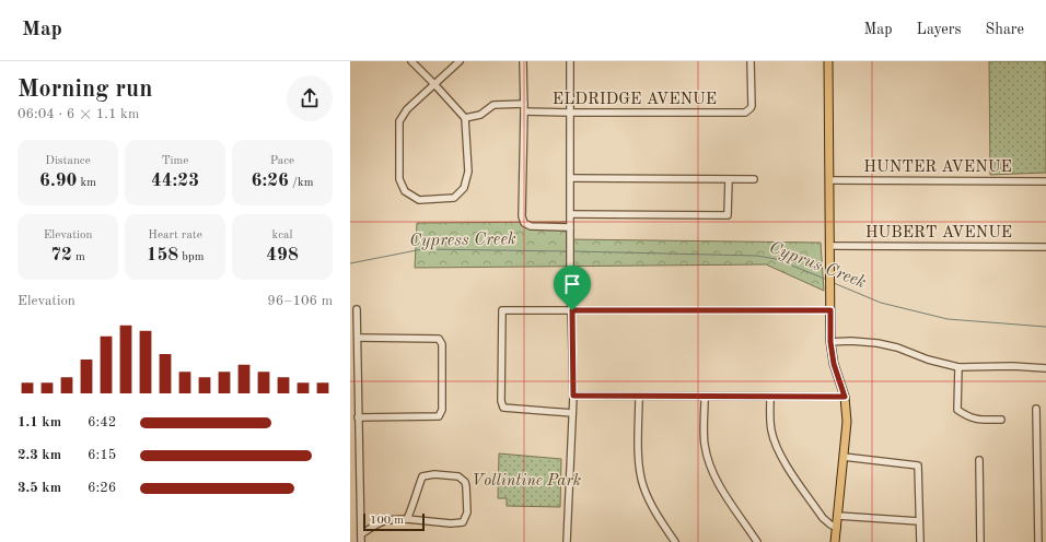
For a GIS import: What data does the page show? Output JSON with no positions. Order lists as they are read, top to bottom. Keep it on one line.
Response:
{"streets":{"street":["ELDRIDGE AVENUE","HUNTER AVENUE","HUBERT AVENUE"]},"water":["Cypress Creek","Cyprus Creek"],"parks":["Vollintine Park"],"scale_bar":"100 m","page":{"header":"Map","nav":["Map","Layers","Share"],"heading":["Morning run","06:04 · 6 × 1.1 km"],"stats":[["Distance","6.90 km"],["Time","44:23"],["Pace","6:26 /km"],["Elevation","72 m"],["Heart rate","158 bpm"],["kcal","498"]],"chart":["Elevation","96–106 m"],"list":[{"name":"1.1 km","note":"6:42"},{"name":"2.3 km","note":"6:15"},{"name":"3.5 km","note":"6:26"}],"scale":"100 m"}}
